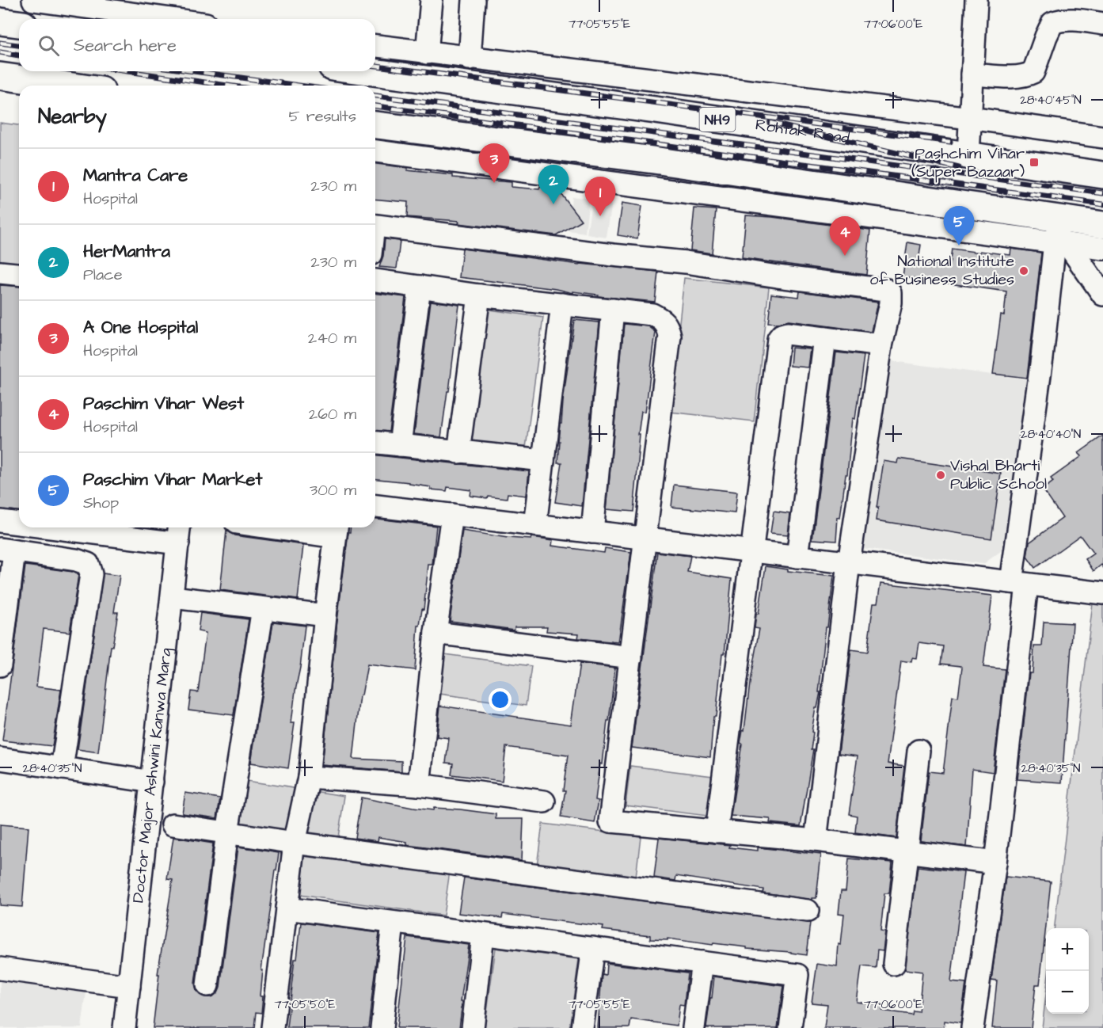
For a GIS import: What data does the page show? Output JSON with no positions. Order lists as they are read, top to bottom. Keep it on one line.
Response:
{"streets":{"main road":["NH9","Rohtak Road"],"street":["Doctor Major Ashwini Kanwa Marg"]},"places":{"transit":["Pashchim Vihar (Super Bazaar)"],"other":["National Institute of Business Studies","Vishal Bharti Public School"]},"page":{"search":"Search here","heading":["Nearby","5 results"],"pins":["3","2","1","5","4"],"list":[{"mark":"1","name":"Mantra Care","note":"Hospital","value":"230 m"},{"mark":"2","name":"HerMantra","note":"Place","value":"230 m"},{"mark":"3","name":"A One Hospital","note":"Hospital","value":"240 m"},{"mark":"4","name":"Paschim Vihar West","note":"Hospital","value":"260 m"},{"mark":"5","name":"Paschim Vihar Market","note":"Shop","value":"300 m"}],"map_buttons":["+","−"]},"coordinates":["77°05'55\"E","77°06'00\"E","28°40'45\"N","28°40'40\"N","28°40'35\"N","77°05'50\"E"]}
